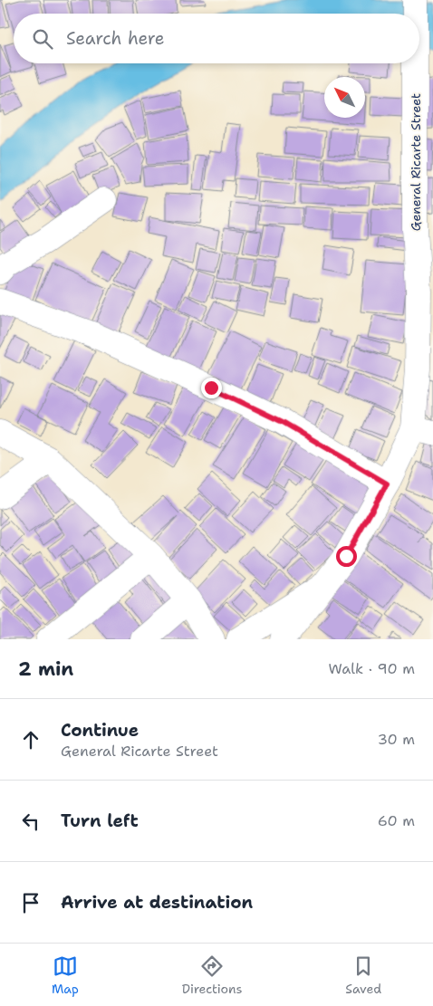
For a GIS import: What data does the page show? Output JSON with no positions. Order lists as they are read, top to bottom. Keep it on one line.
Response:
{"streets":{"street":["General Ricarte Street"]},"north":"top left","page":{"search":"Search here","heading":["2 min","Walk · 90 m"],"list":[["Continue","General Ricarte Street","30 m"],["Turn left","60 m"],"Arrive at destination"],"nav":["Map","Directions","Saved"]}}
